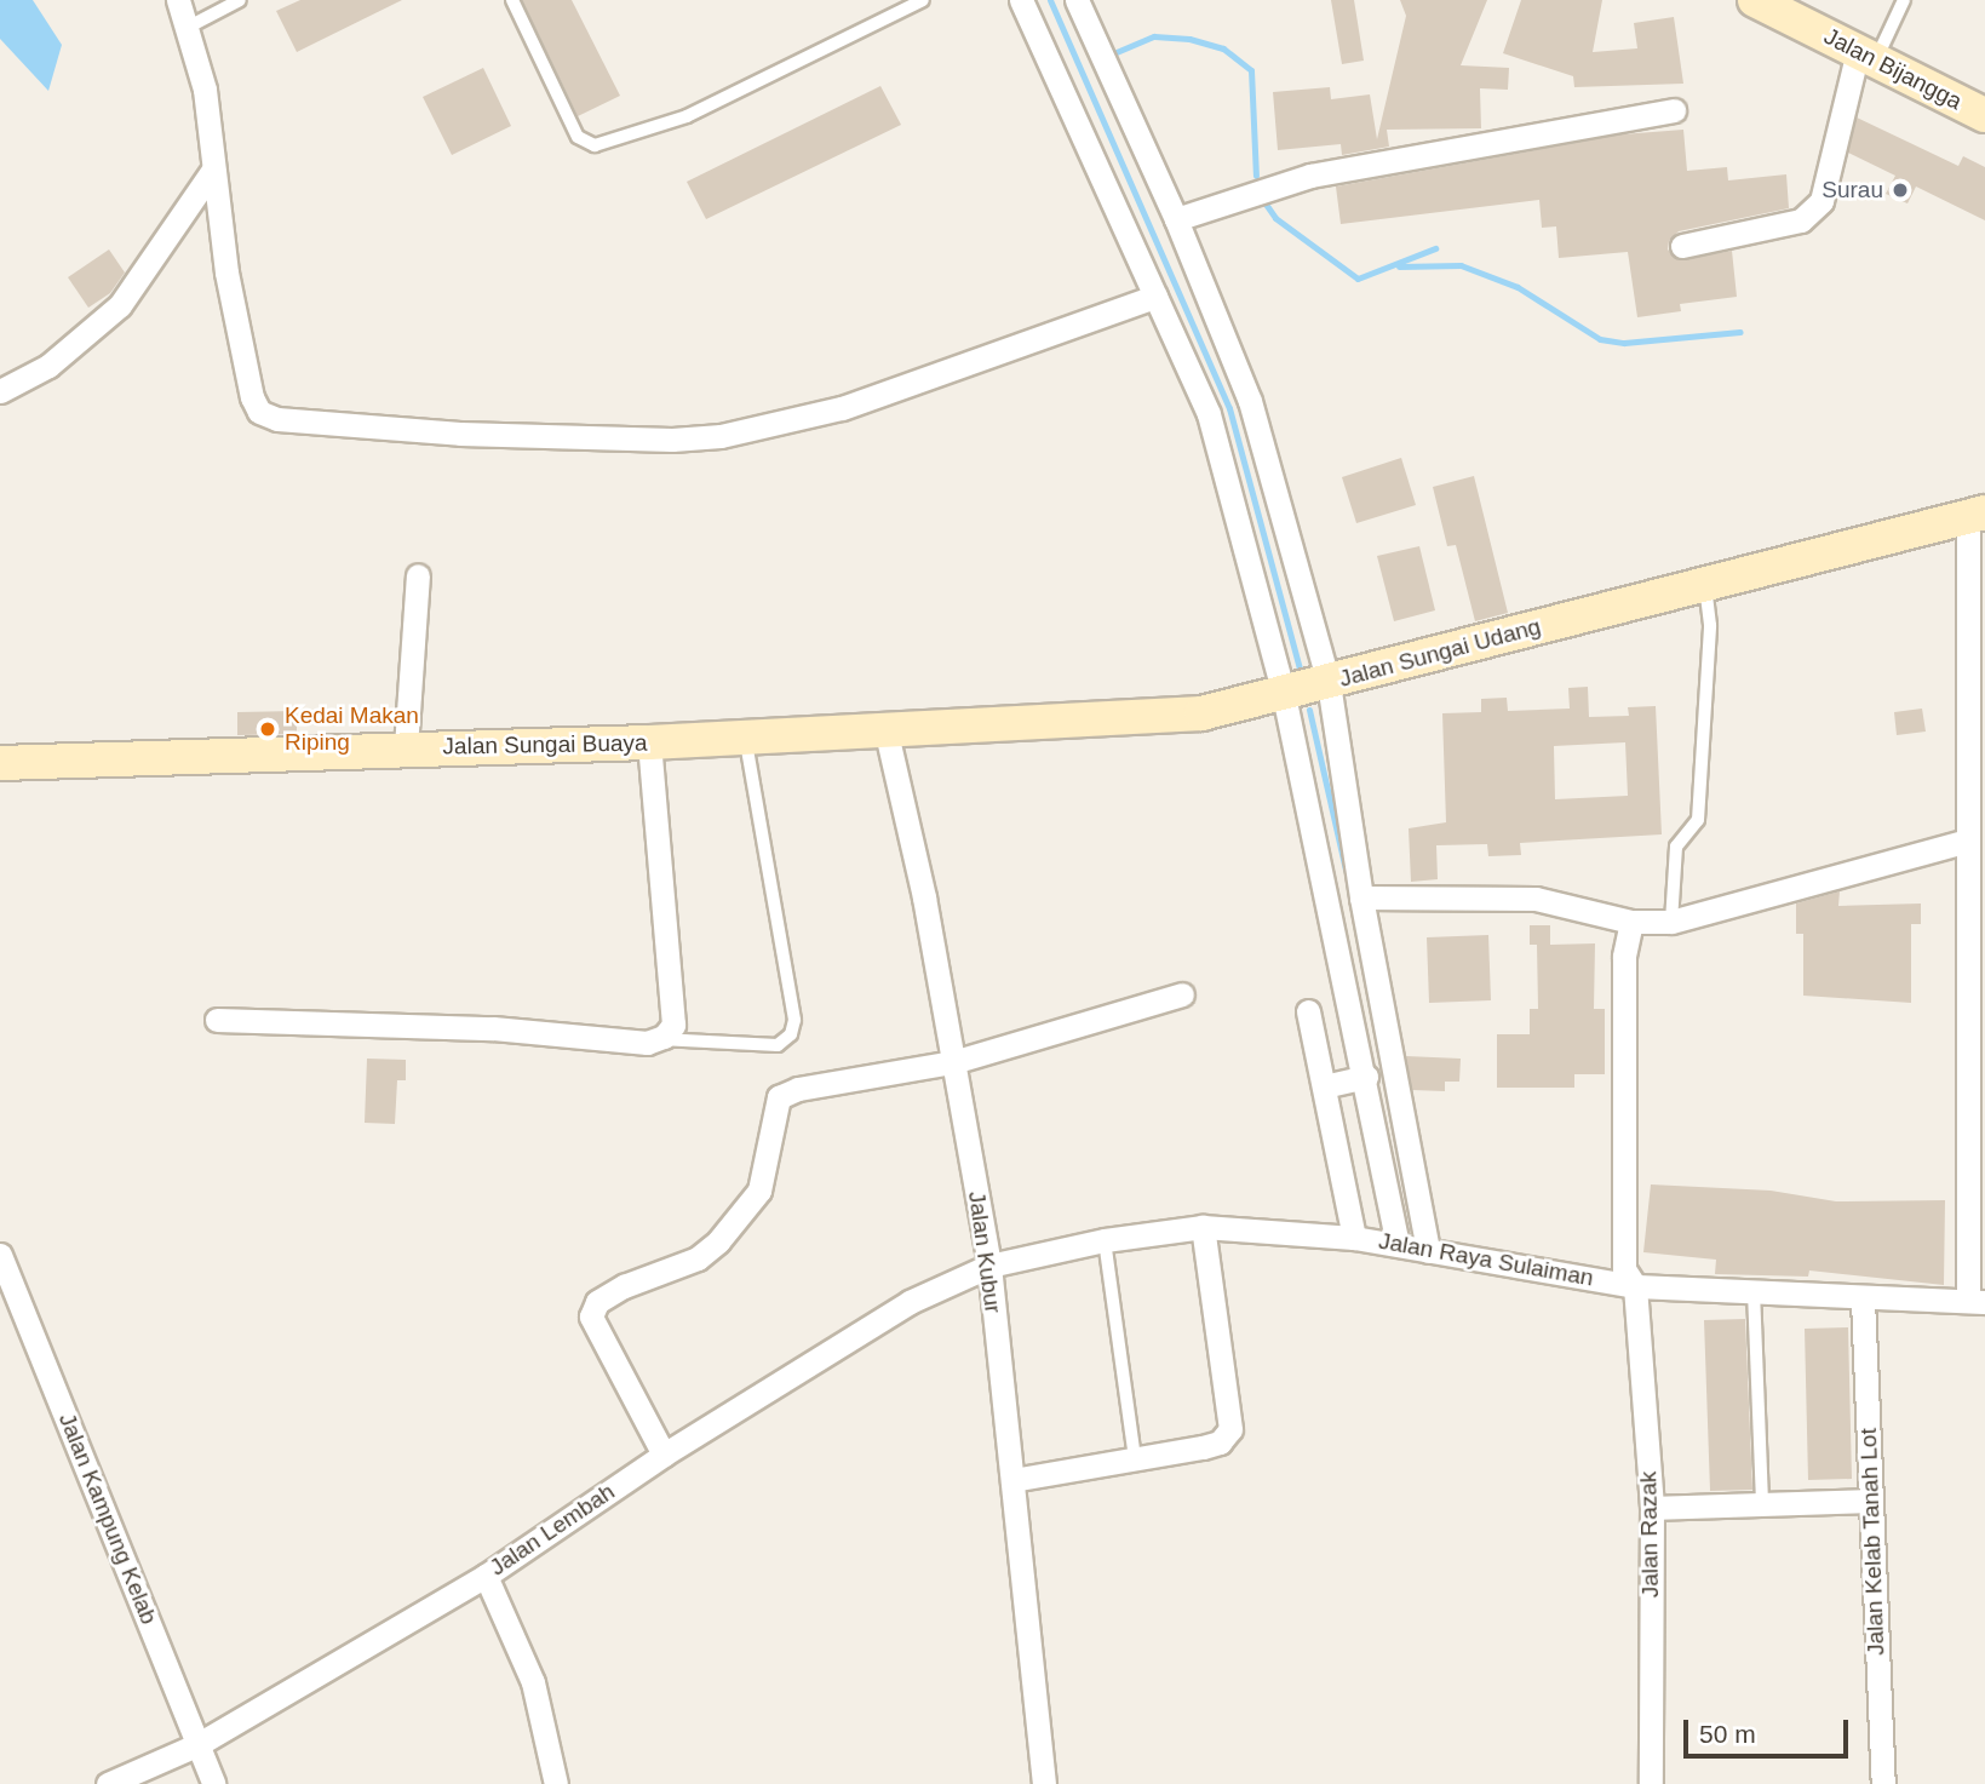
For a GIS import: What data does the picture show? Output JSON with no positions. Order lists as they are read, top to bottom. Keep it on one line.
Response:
{"streets":{"street":["Jalan Bijangga","Jalan Sungai Udang","Jalan Sungai Buaya","Jalan Kubur","Jalan Raya Sulaiman","Jalan Kampung Kelab","Jalan Lembah","Jalan Razak","Jalan Kelab Tanah Lot"]},"crossings":[["Jalan Sungai Udang","Jalan Sungai Buaya"],["Jalan Sungai Udang","Jalan Kubur"],["Jalan Sungai Buaya","Jalan Kubur"],["Jalan Kubur","Jalan Raya Sulaiman"],["Jalan Kubur","Jalan Lembah"],["Jalan Raya Sulaiman","Jalan Lembah"],["Jalan Raya Sulaiman","Jalan Razak"],["Jalan Raya Sulaiman","Jalan Kelab Tanah Lot"],["Jalan Kampung Kelab","Jalan Lembah"]],"places":["Surau","Kedai Makan Riping"],"scale_bar":"50 m"}
